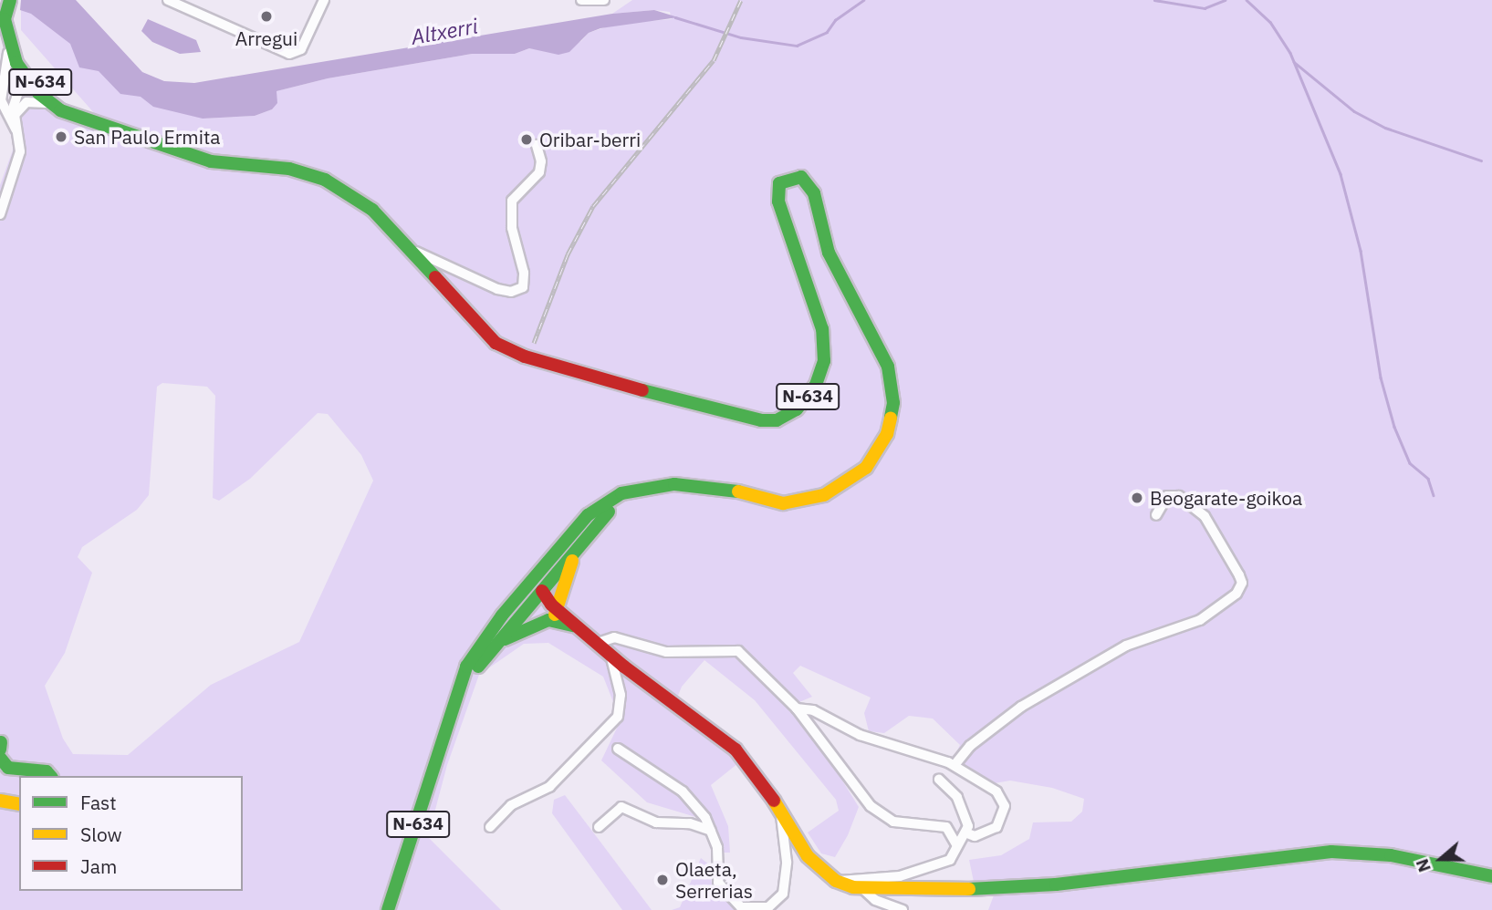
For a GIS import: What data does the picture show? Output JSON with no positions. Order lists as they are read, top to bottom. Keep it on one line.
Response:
{"streets":{"main road":["N-634"]},"water":["Altxerri"],"places":["Arregui","San Paulo Ermita","Oribar-berri","Beogarate-goikoa","Olaeta, Serrerias"],"legend":["Fast","Slow","Jam"],"north":"left"}
